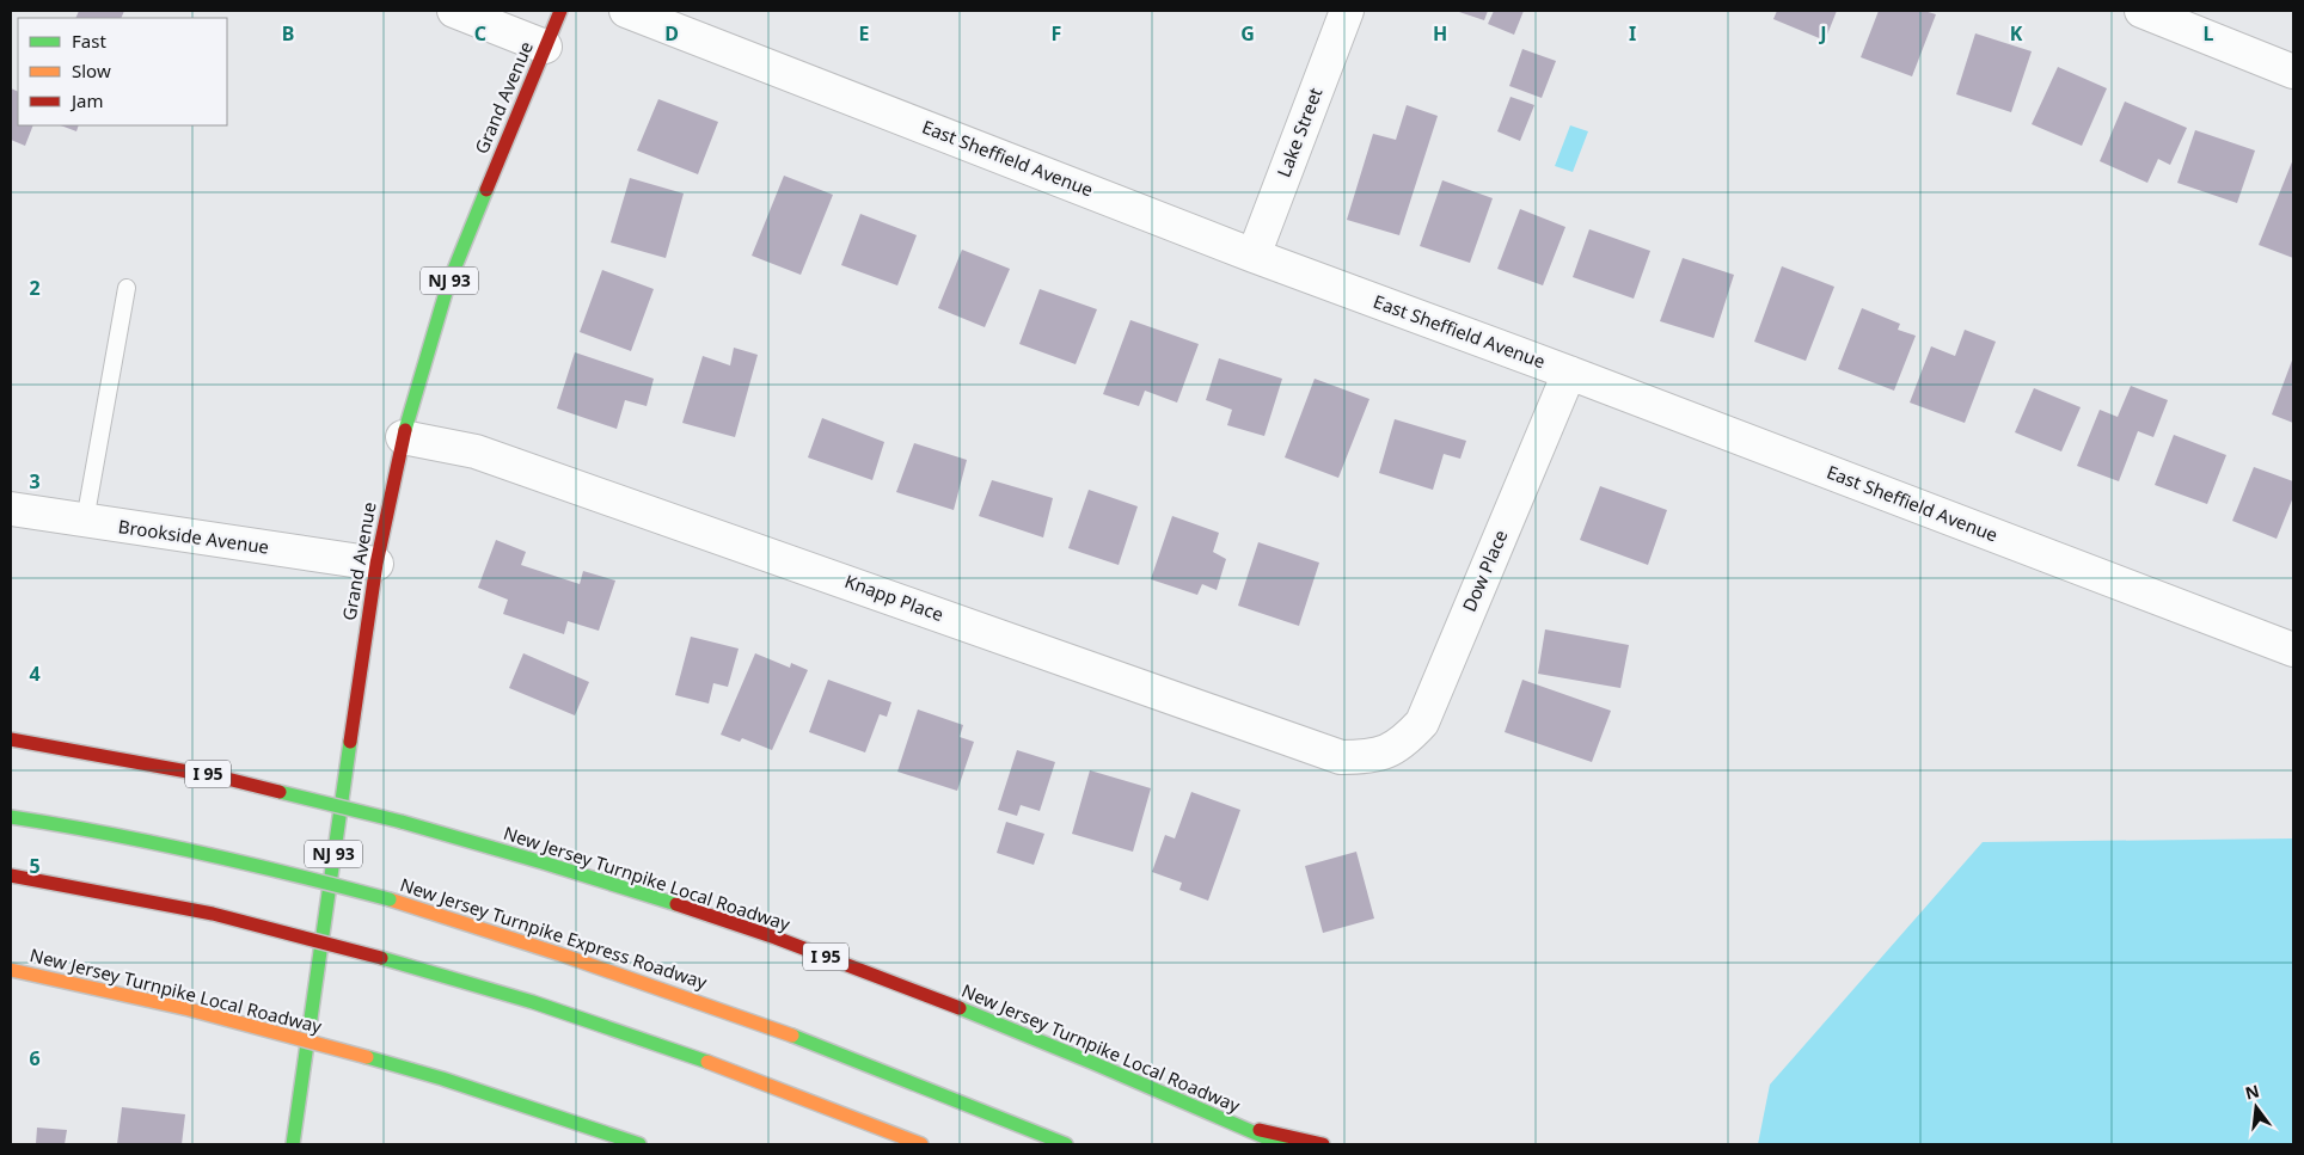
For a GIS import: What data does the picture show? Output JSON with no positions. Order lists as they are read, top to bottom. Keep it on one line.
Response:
{"streets":{"main road":["Grand Avenue","NJ 93","I 95","New Jersey Turnpike Local Roadway","New Jersey Turnpike Express Roadway"],"street":["Lake Street","East Sheffield Avenue","Brookside Avenue","Dow Place","Knapp Place"]},"crossings":[["Grand Avenue","Brookside Avenue"],["Grand Avenue","Knapp Place"],["Lake Street","East Sheffield Avenue"],["East Sheffield Avenue","Dow Place"],["Dow Place","Knapp Place"]],"legend":["Fast","Slow","Jam"],"north":"top","grid":{"columns":["B","C","D","E","F","G","H","I","J","K","L"],"rows":["2","3","4","5","6"]}}
